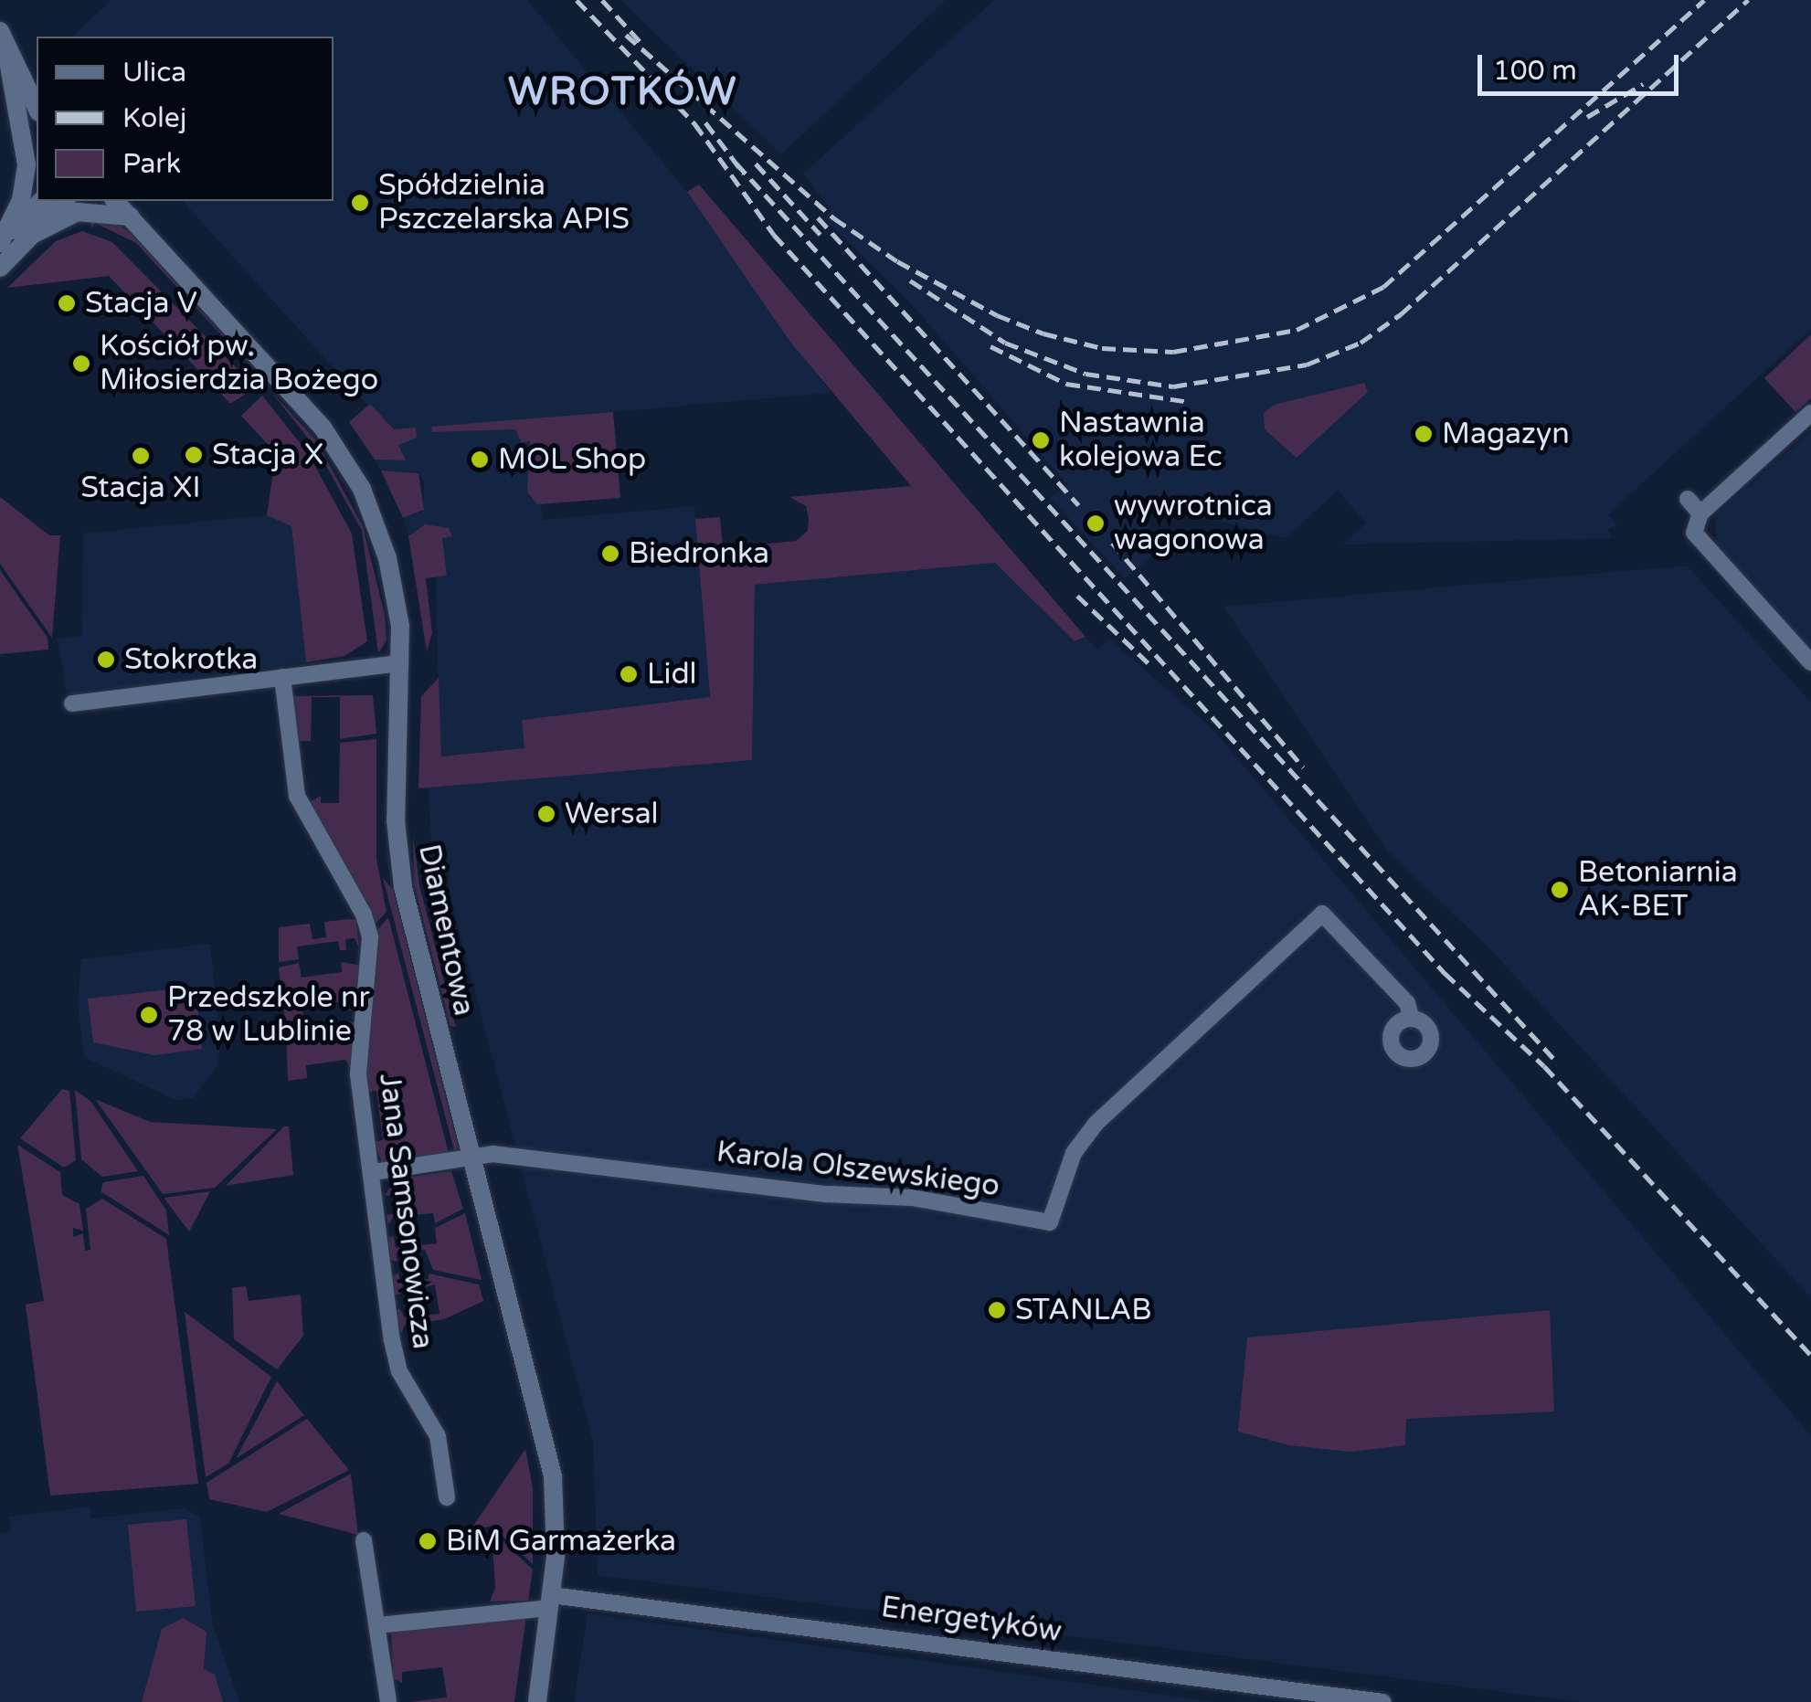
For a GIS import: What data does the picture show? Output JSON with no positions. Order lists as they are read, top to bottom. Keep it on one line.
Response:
{"streets":{"street":["Diamentowa","Karola Olszewskiego","Jana Samsonowicza","Energetyków"]},"crossings":[["Diamentowa","Karola Olszewskiego"],["Diamentowa","Energetyków"]],"districts":["WROTKÓW"],"places":["Spółdzielnia Pszczelarska APIS","Stacja V","Kościół pw. Miłosierdzia Bożego","Magazyn","Nastawnia kolejowa Ec","Stacja X","Stacja XI","MOL Shop","wywrotnica wagonowa","Biedronka","Stokrotka","Lidl","Wersal","Betoniarnia AK-BET","Przedszkole nr 78 w Lublinie","STANLAB","BiM Garmażerka"],"legend":["Ulica","Kolej","Park"],"scale_bar":"100 m"}
